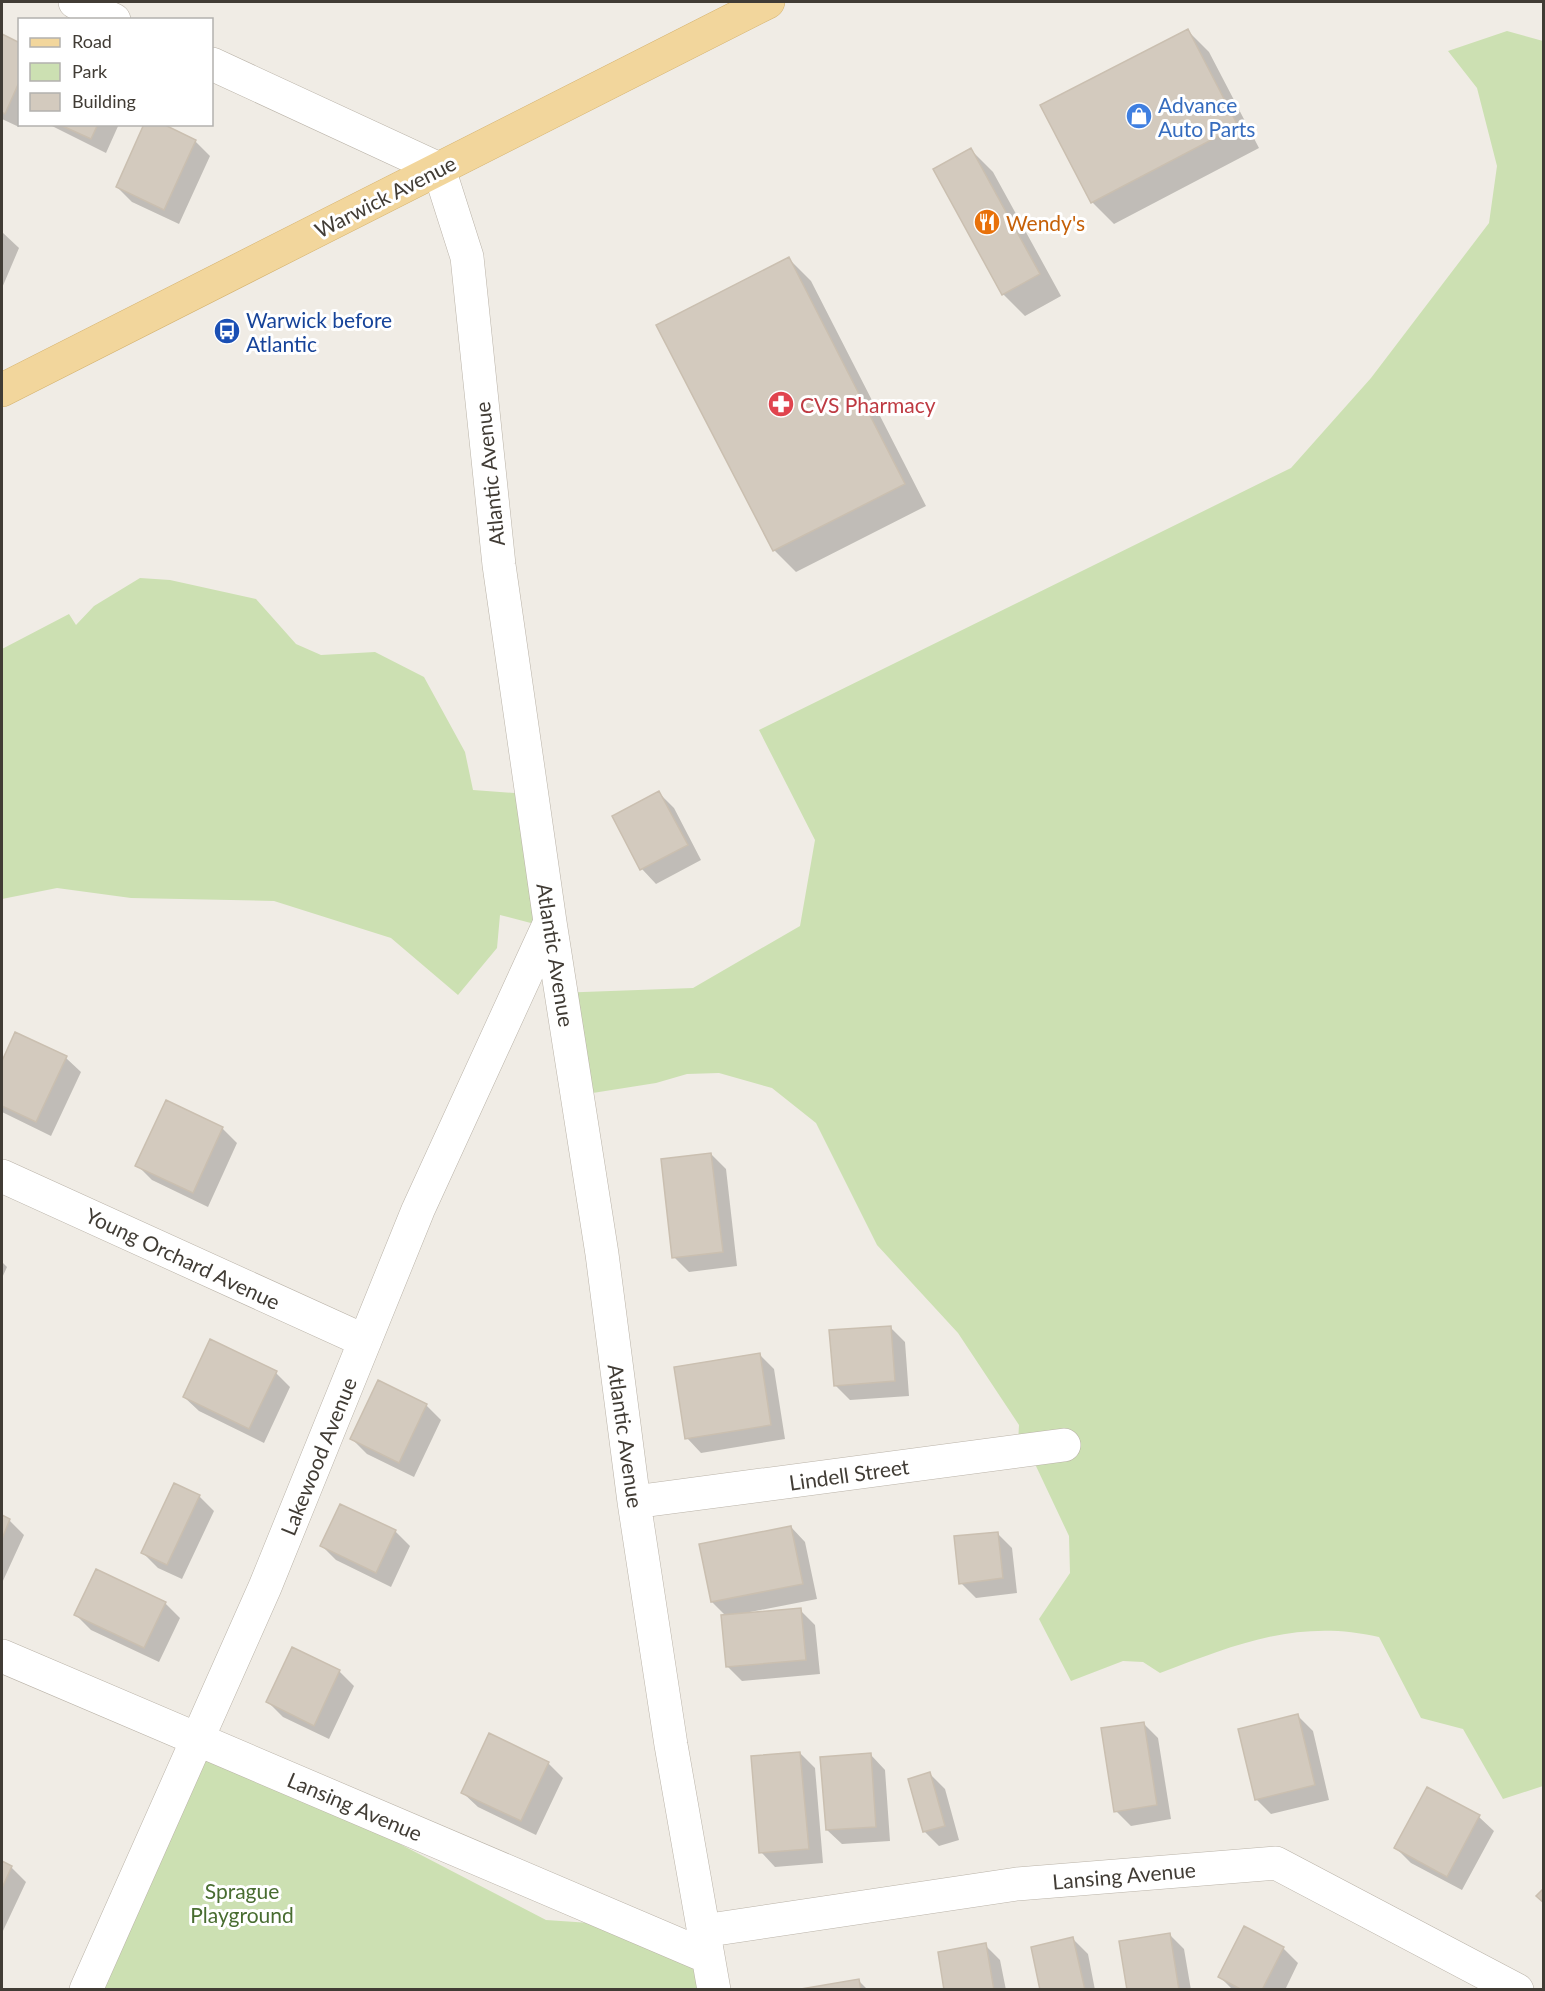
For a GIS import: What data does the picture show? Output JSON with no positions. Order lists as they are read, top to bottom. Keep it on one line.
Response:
{"streets":{"main road":["Warwick Avenue"],"street":["Atlantic Avenue","Young Orchard Avenue","Lakewood Avenue","Lindell Street","Lansing Avenue"]},"crossings":[["Warwick Avenue","Atlantic Avenue"],["Atlantic Avenue","Lakewood Avenue"],["Atlantic Avenue","Lindell Street"],["Atlantic Avenue","Lansing Avenue"],["Young Orchard Avenue","Lakewood Avenue"],["Lakewood Avenue","Lansing Avenue"]],"parks":["Sprague Playground"],"places":{"shop":["Advance Auto Parts"],"restaurant":["Wendy's"],"bus stop":["Warwick before Atlantic"],"pharmacy":["CVS Pharmacy"]},"legend":["Road","Park","Building"]}
